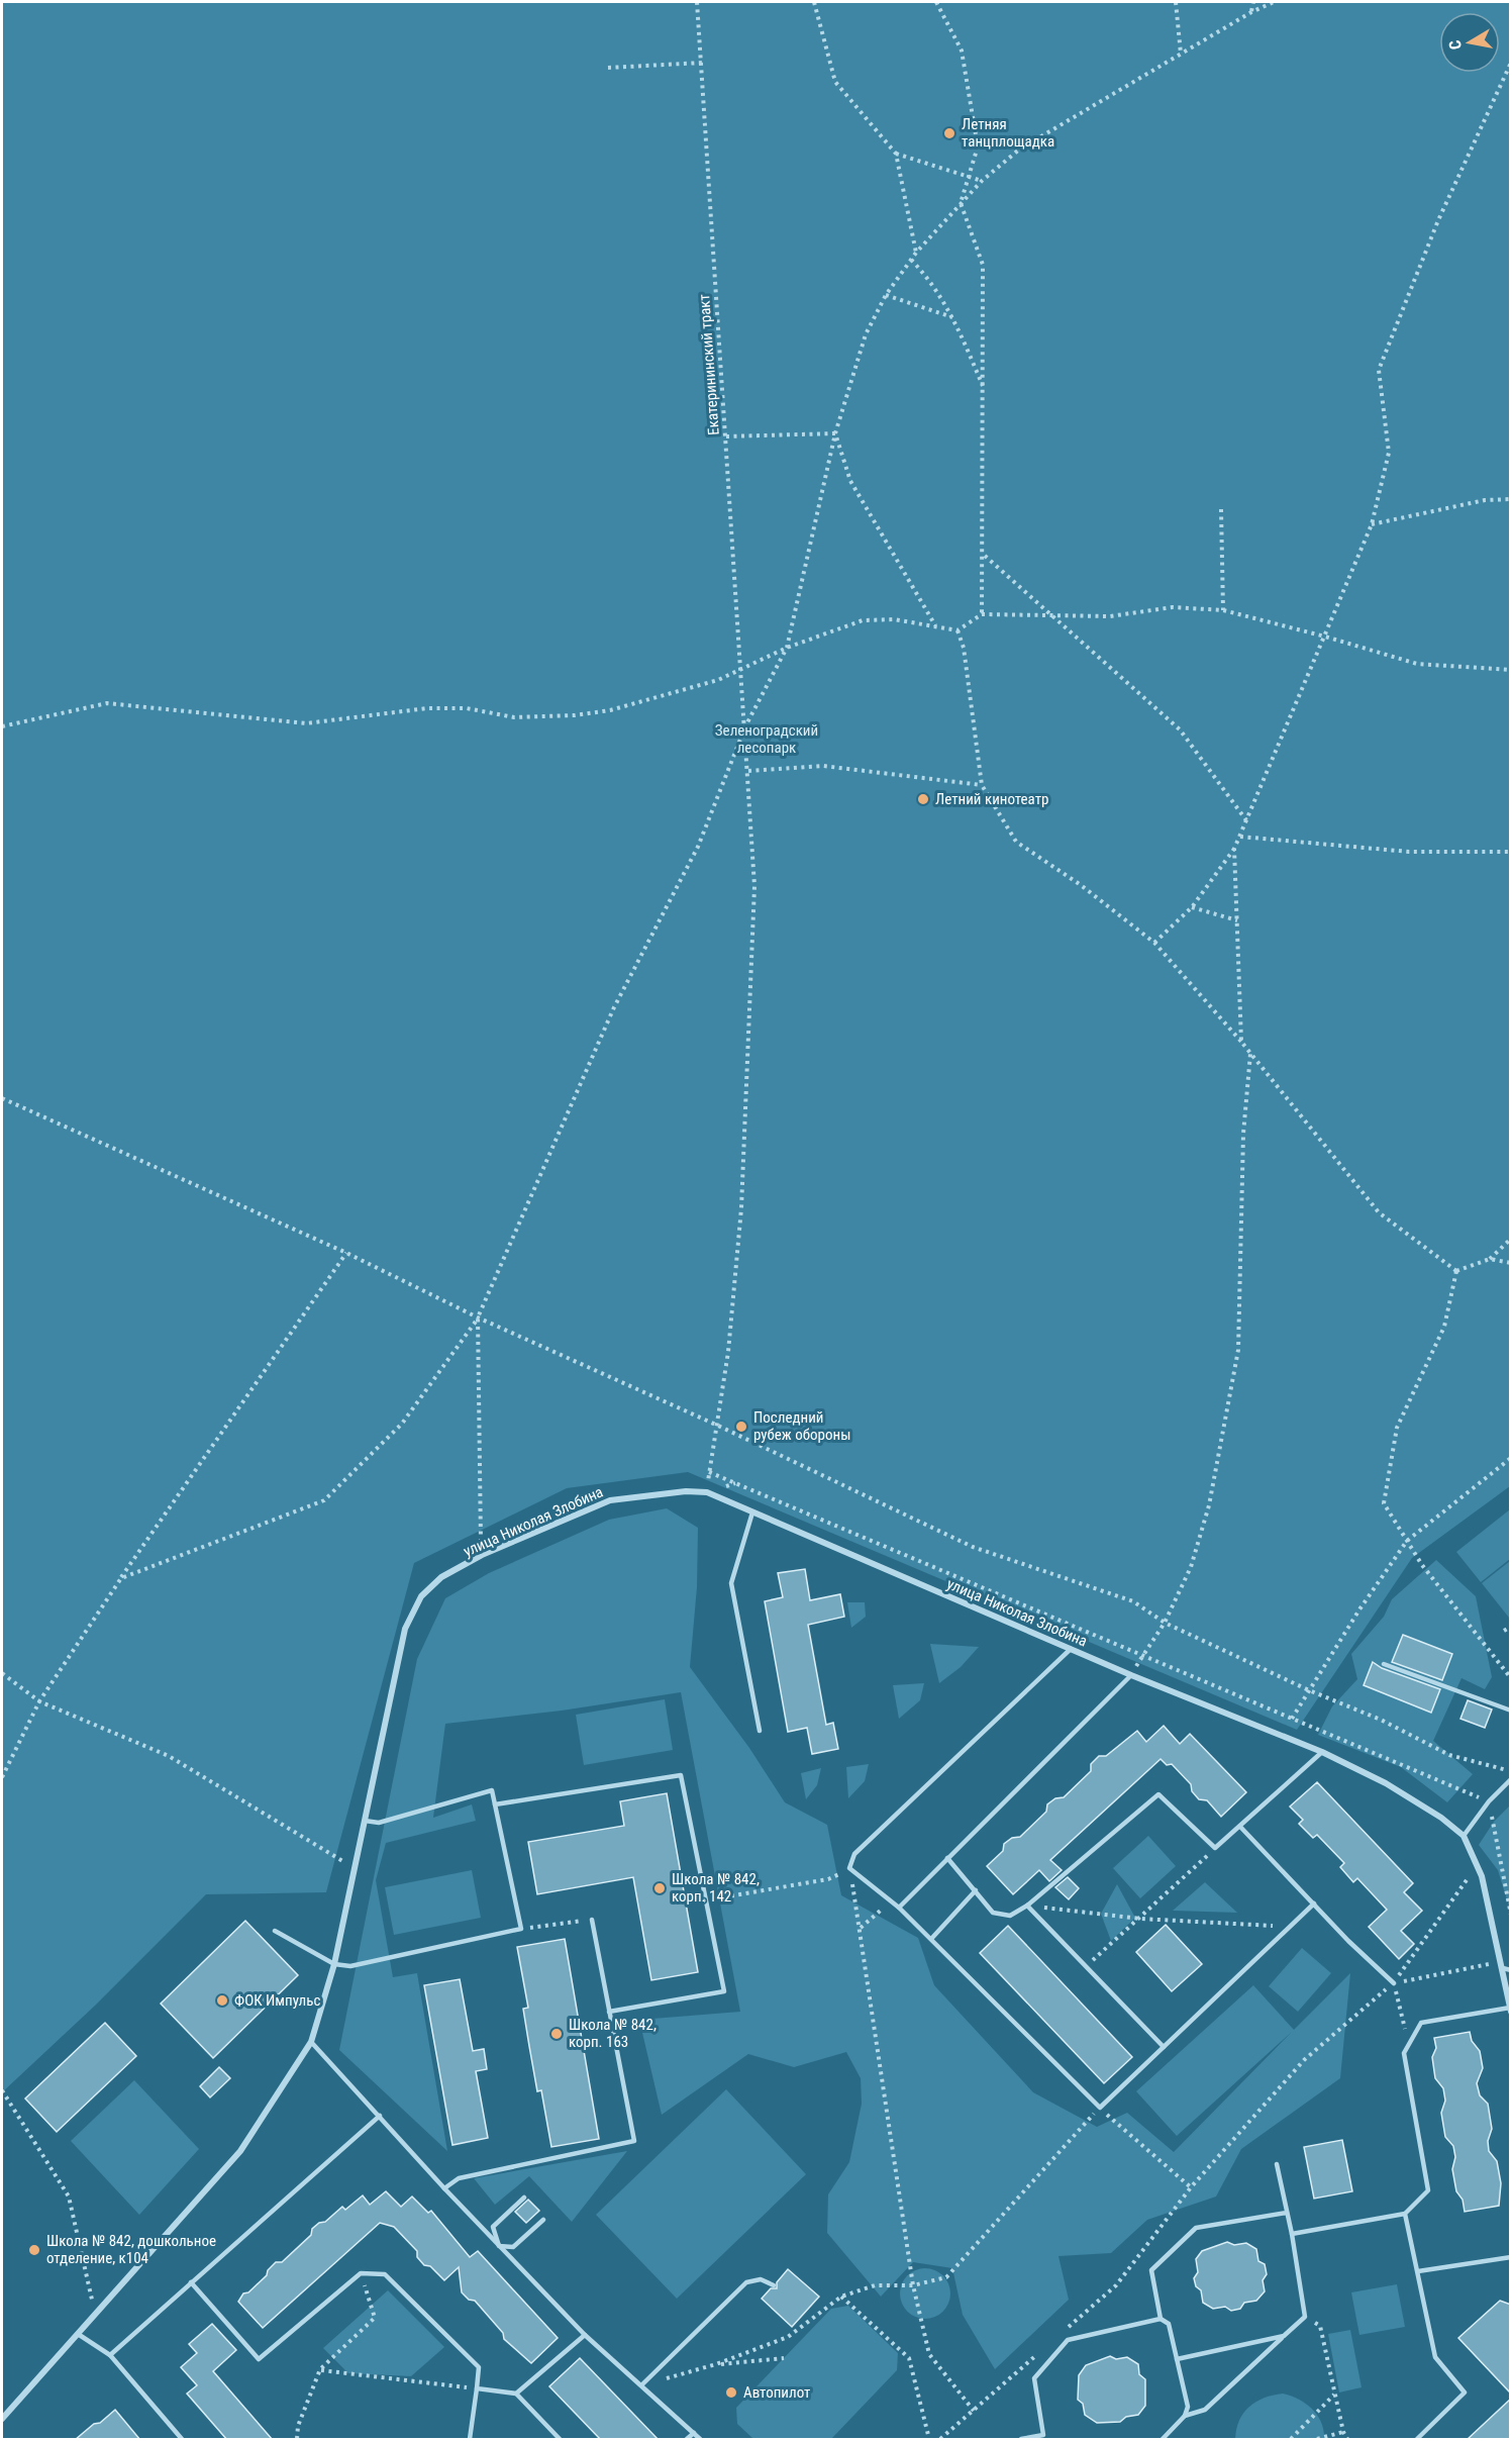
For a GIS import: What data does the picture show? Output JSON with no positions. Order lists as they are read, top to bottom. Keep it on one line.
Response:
{"streets":{"street":["улица Николая Злобина"],"path":["Екатерининский тракт"]},"parks":["Зеленоградский лесопарк"],"places":["Летняя танцплощадка","Летний кинотеатр","Последний рубеж обороны","Школа № 842, корп. 142","ФОК Импульс","Школа № 842, корп. 163","Школа № 842, дошкольное отделение, к104","Автопилот"],"north":"left"}
